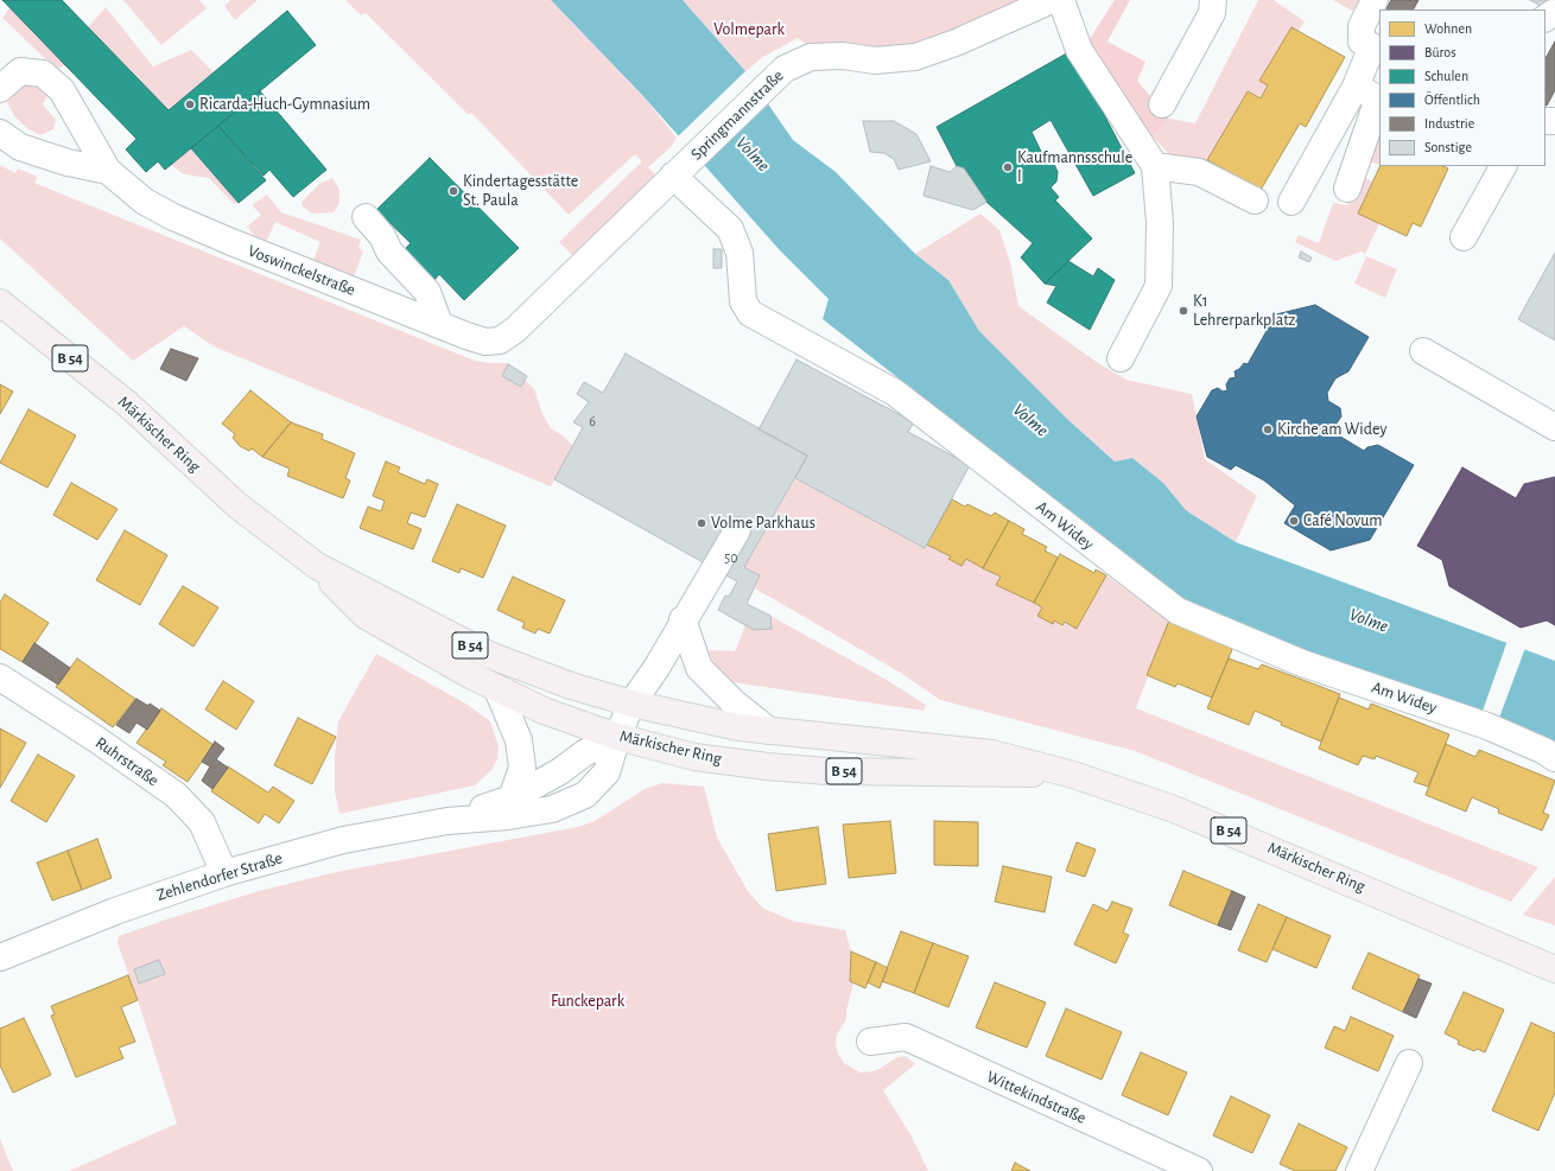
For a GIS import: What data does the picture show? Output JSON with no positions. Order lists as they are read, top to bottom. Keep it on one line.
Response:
{"streets":{"main road":["B 54","Märkischer Ring"],"street":["Springmannstraße","Voswinckelstraße","Am Widey","Ruhrstraße","Zehlendorfer Straße","Wittekindstraße"]},"crossings":[["Springmannstraße","Voswinckelstraße"],["Springmannstraße","Am Widey"],["Märkischer Ring","Zehlendorfer Straße"],["Ruhrstraße","Zehlendorfer Straße"]],"water":["Volme"],"parks":["Volmepark","Funckepark"],"places":["Ricarda-Huch-Gymnasium","Kaufmannsschule I","Kindertagesstätte St. Paula","K1 Lehrerparkplatz","Kirche am Widey","Café Novum","Volme Parkhaus"],"house_numbers":["6","50"],"legend":["Wohnen","Büros","Schulen","Öffentlich","Industrie","Sonstige"]}
